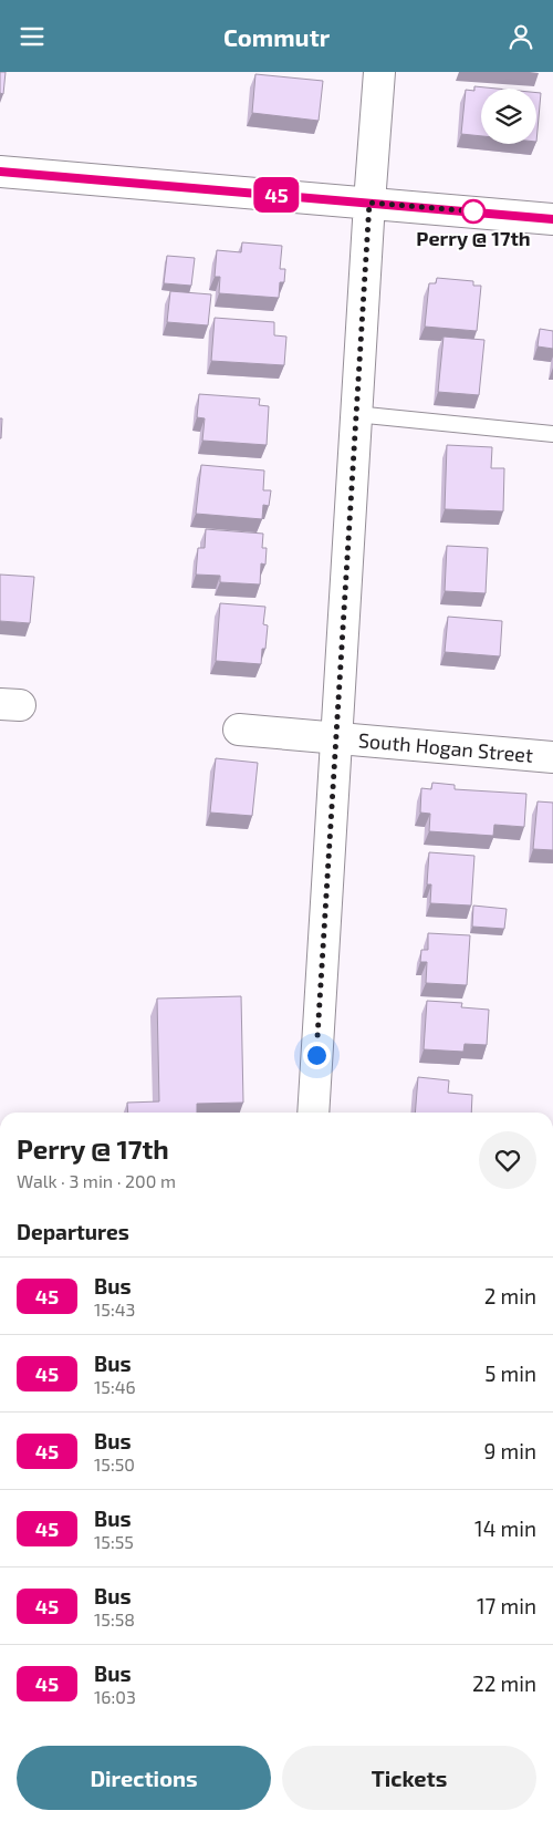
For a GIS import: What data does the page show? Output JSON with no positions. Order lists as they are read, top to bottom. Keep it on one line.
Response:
{"streets":{"street":["South Hogan Street"]},"places":["Perry @ 17th"],"lines":["bus line 45"],"page":{"header":"Commutr","on_map":"45","heading":[["Perry @ 17th","Walk · 3 min · 200 m"],"Departures"],"list":[{"mark":"45","name":"Bus","note":"15:43","value":"2 min"},{"mark":"45","name":"Bus","note":"15:46","value":"5 min"},{"mark":"45","name":"Bus","note":"15:50","value":"9 min"},{"mark":"45","name":"Bus","note":"15:55","value":"14 min"},{"mark":"45","name":"Bus","note":"15:58","value":"17 min"},{"mark":"45","name":"Bus","note":"16:03","value":"22 min"}],"buttons":["Directions","Tickets"]}}
